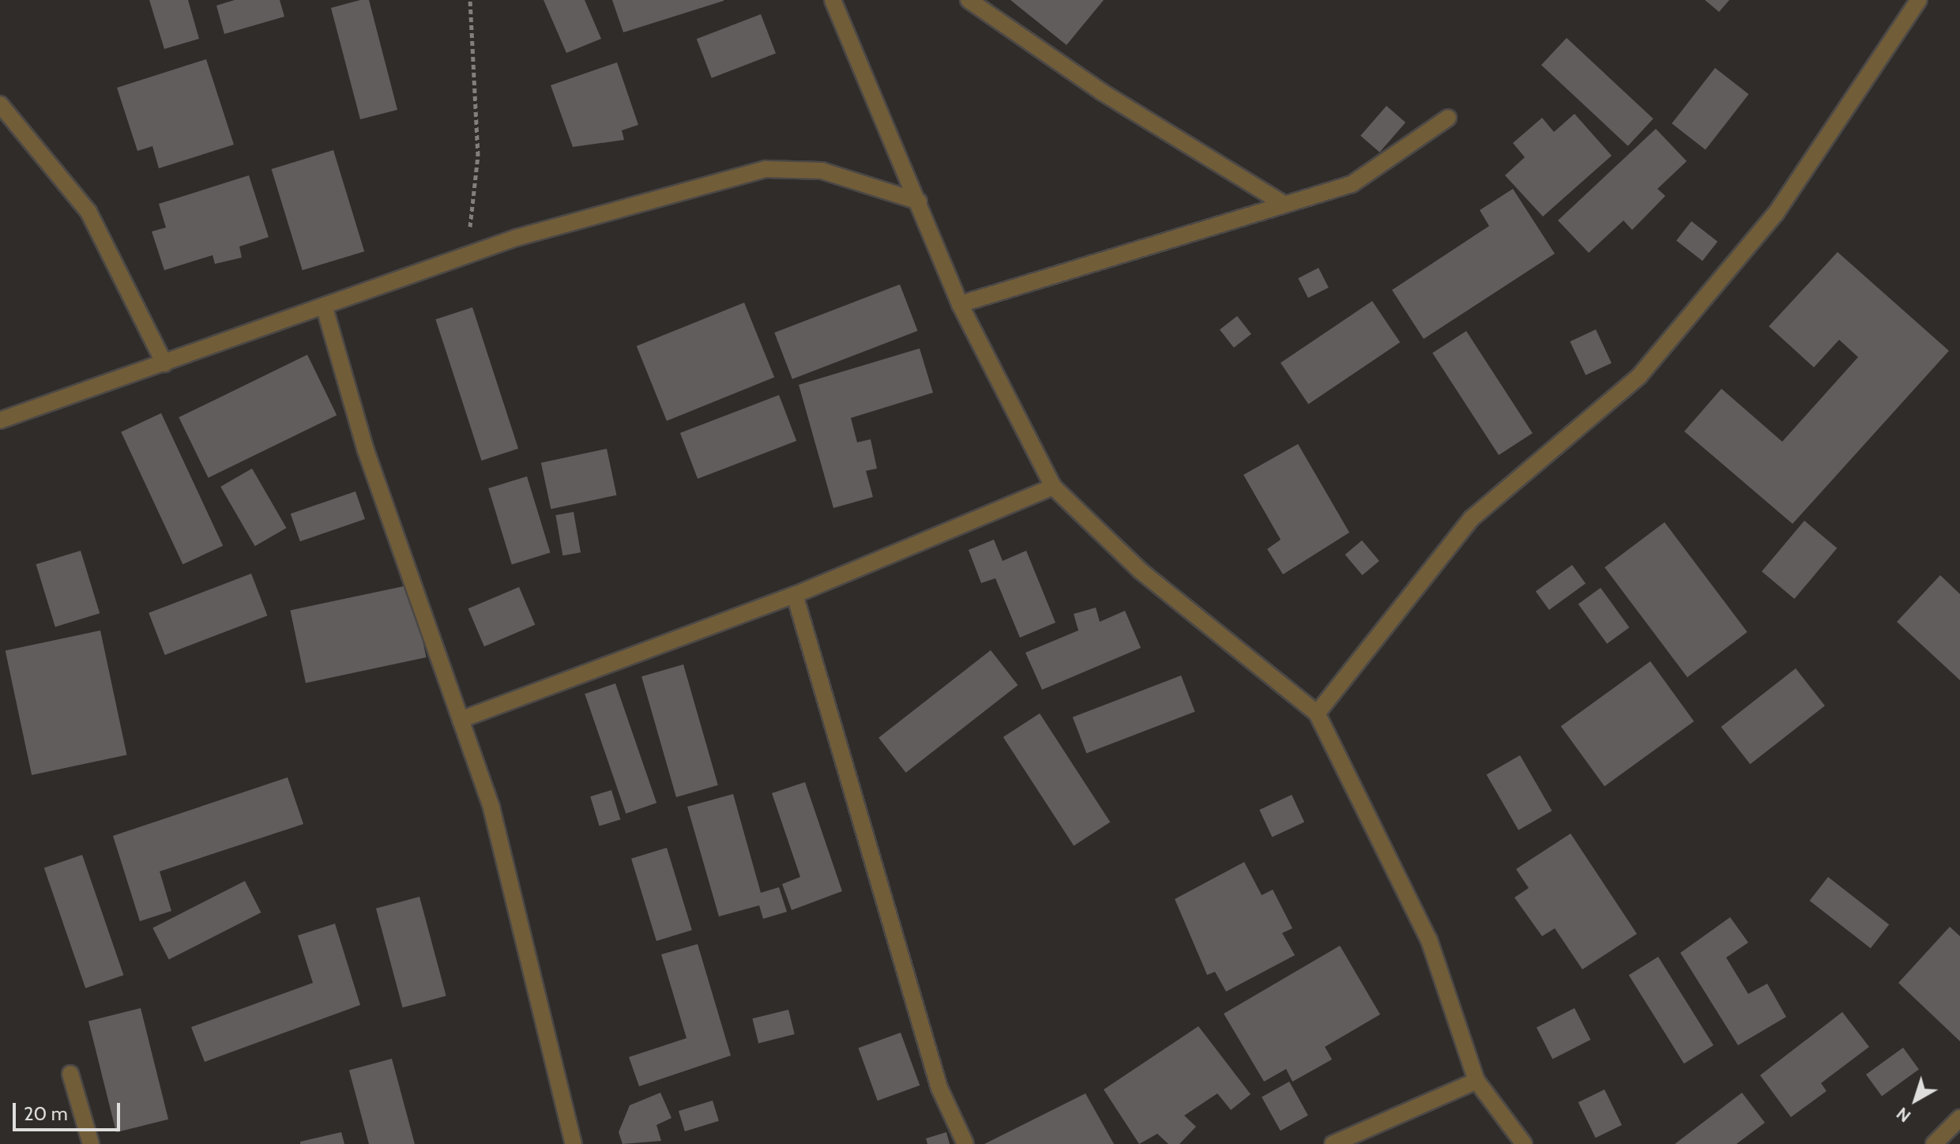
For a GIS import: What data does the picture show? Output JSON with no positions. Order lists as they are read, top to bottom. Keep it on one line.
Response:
{"scale_bar":"20 m","north":"bottom left"}
